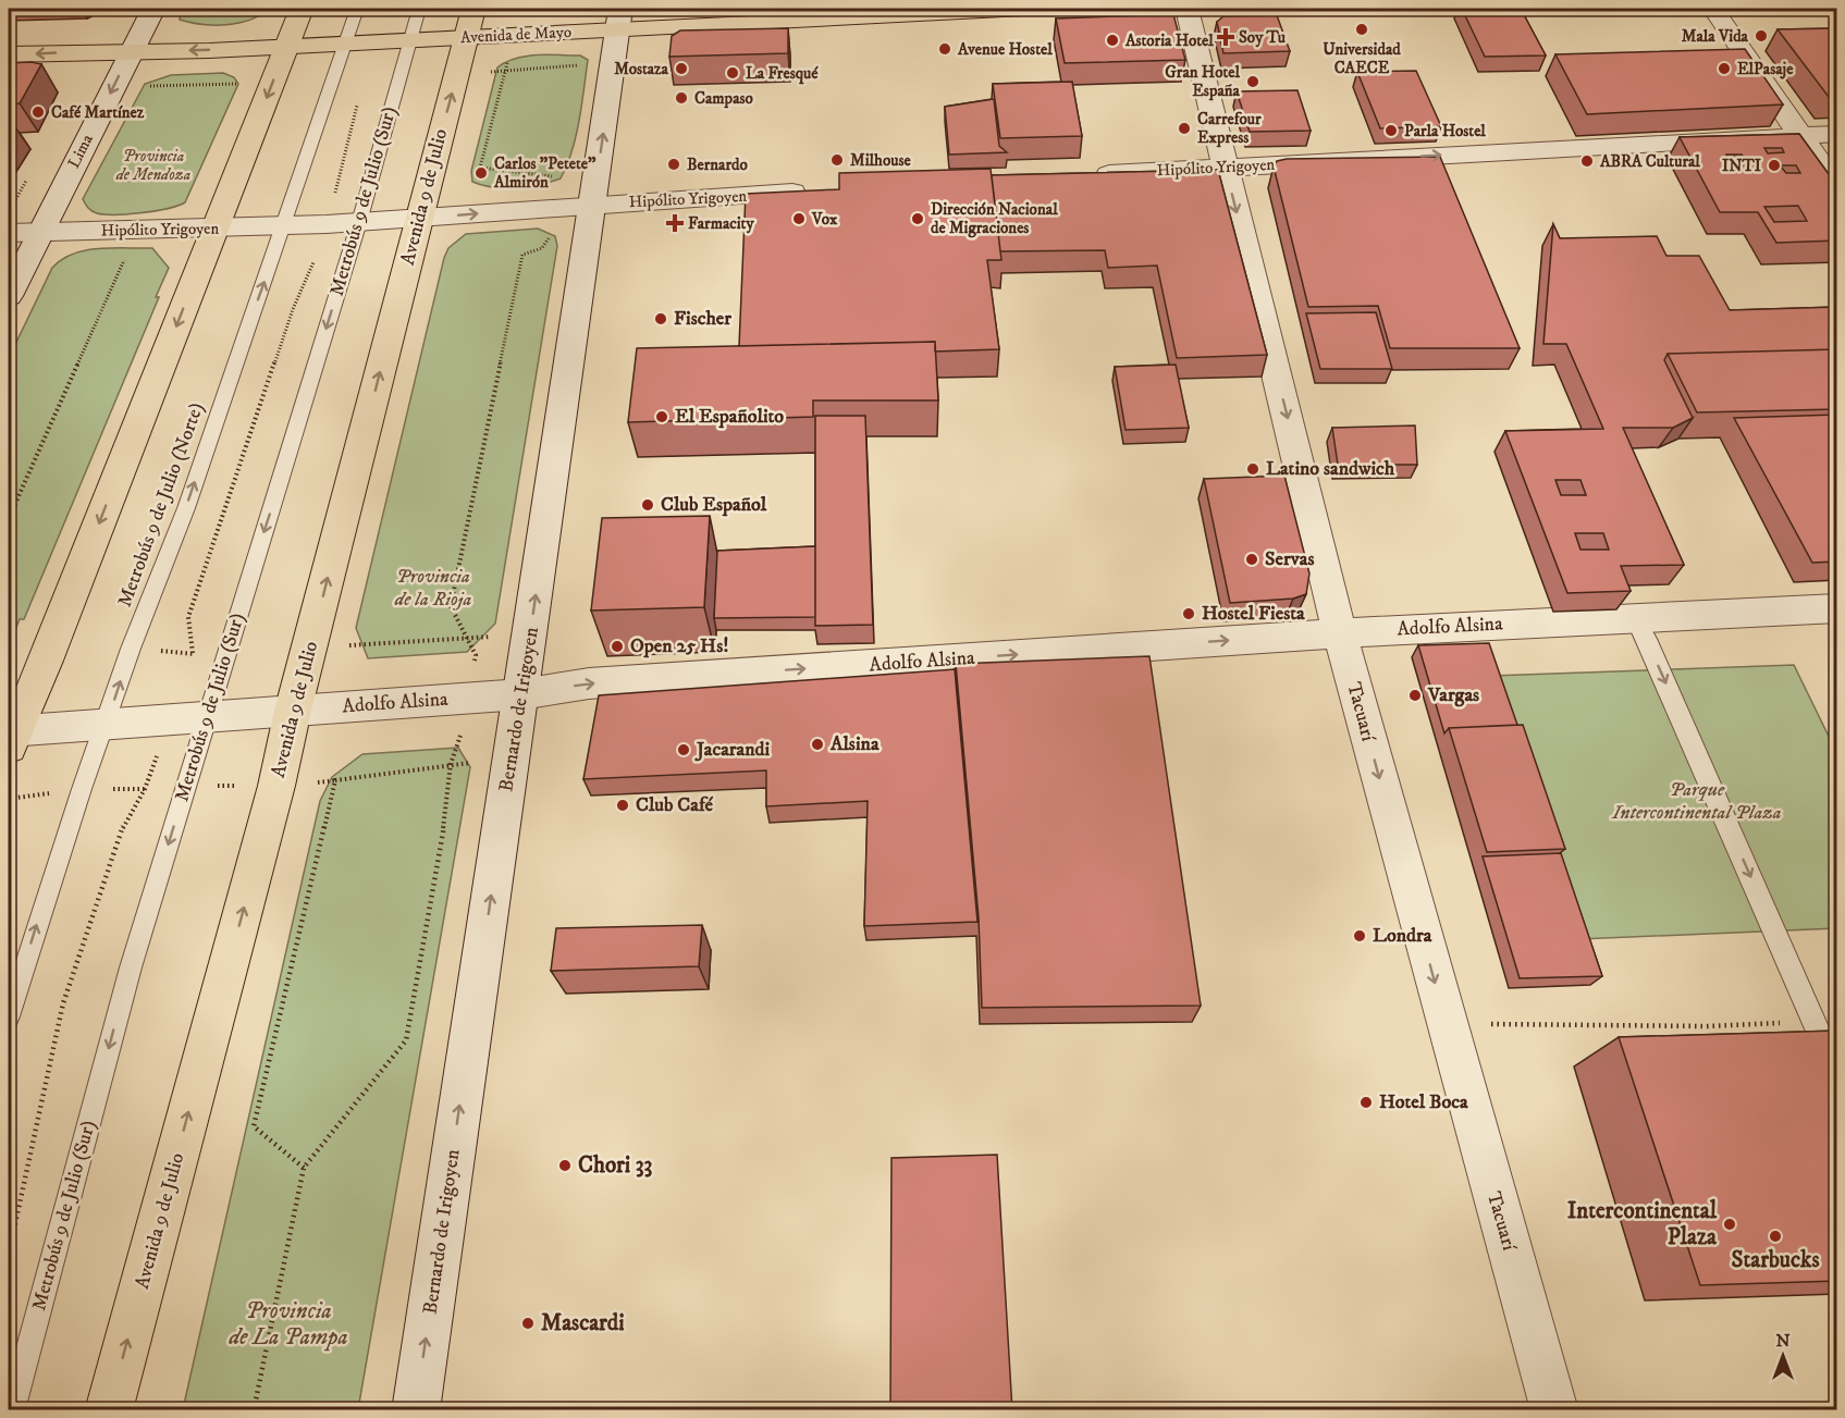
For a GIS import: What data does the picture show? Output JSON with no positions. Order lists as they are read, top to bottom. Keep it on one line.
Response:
{"streets":{"main road":["Avenida de Mayo","Avenida 9 de Julio"],"street":["Lima","Hipólito Yrigoyen","Adolfo Alsina","Bernardo de Irigoyen","Tacuarí"],"lane":["Metrobús 9 de Julio (Sur)","Metrobús 9 de Julio (Norte)"]},"crossings":[["Avenida de Mayo","Lima"],["Avenida de Mayo","Avenida 9 de Julio"],["Avenida de Mayo","Metrobús 9 de Julio (Sur)"],["Avenida de Mayo","Metrobús 9 de Julio (Norte)"],["Avenida de Mayo","Bernardo de Irigoyen"],["Lima","Hipólito Yrigoyen"],["Hipólito Yrigoyen","Avenida 9 de Julio"],["Hipólito Yrigoyen","Metrobús 9 de Julio (Sur)"],["Hipólito Yrigoyen","Metrobús 9 de Julio (Norte)"],["Hipólito Yrigoyen","Bernardo de Irigoyen"],["Hipólito Yrigoyen","Tacuarí"],["Avenida 9 de Julio","Adolfo Alsina"],["Metrobús 9 de Julio (Sur)","Adolfo Alsina"],["Metrobús 9 de Julio (Norte)","Adolfo Alsina"],["Adolfo Alsina","Bernardo de Irigoyen"],["Adolfo Alsina","Tacuarí"]],"one_way":["Lima","Hipólito Yrigoyen","Metrobús 9 de Julio (Sur)","Metrobús 9 de Julio (Norte)","Adolfo Alsina","Bernardo de Irigoyen","Tacuarí"],"parks":["Provincia de Mendoza","Provincia de la Rioja","Parque Intercontinental Plaza","Provincia de La Pampa"],"places":{"other":["Universidad CAECE","Mala Vida","Astoria Hotel","Avenue Hostel","Mostaza","ElPasaje","La Fresqué","Gran Hotel España","Campaso","Café Martínez","Carrefour Express","Parla Hostel","Milhouse","ABRA Cultural","Bernardo","INTI","Carlos \"Petete\" Almirón","Vox","Dirección Nacional de Migraciones","Fischer","El Españolito","Latino sandwich","Club Español","Servas","Hostel Fiesta","Open 25 Hs!","Vargas","Alsina","Jacarandi","Club Café","Londra","Hotel Boca","Chori 33","Intercontinental Plaza","Starbucks","Mascardi"],"health":["Soy Tu","Farmacity"]},"north":"top"}
